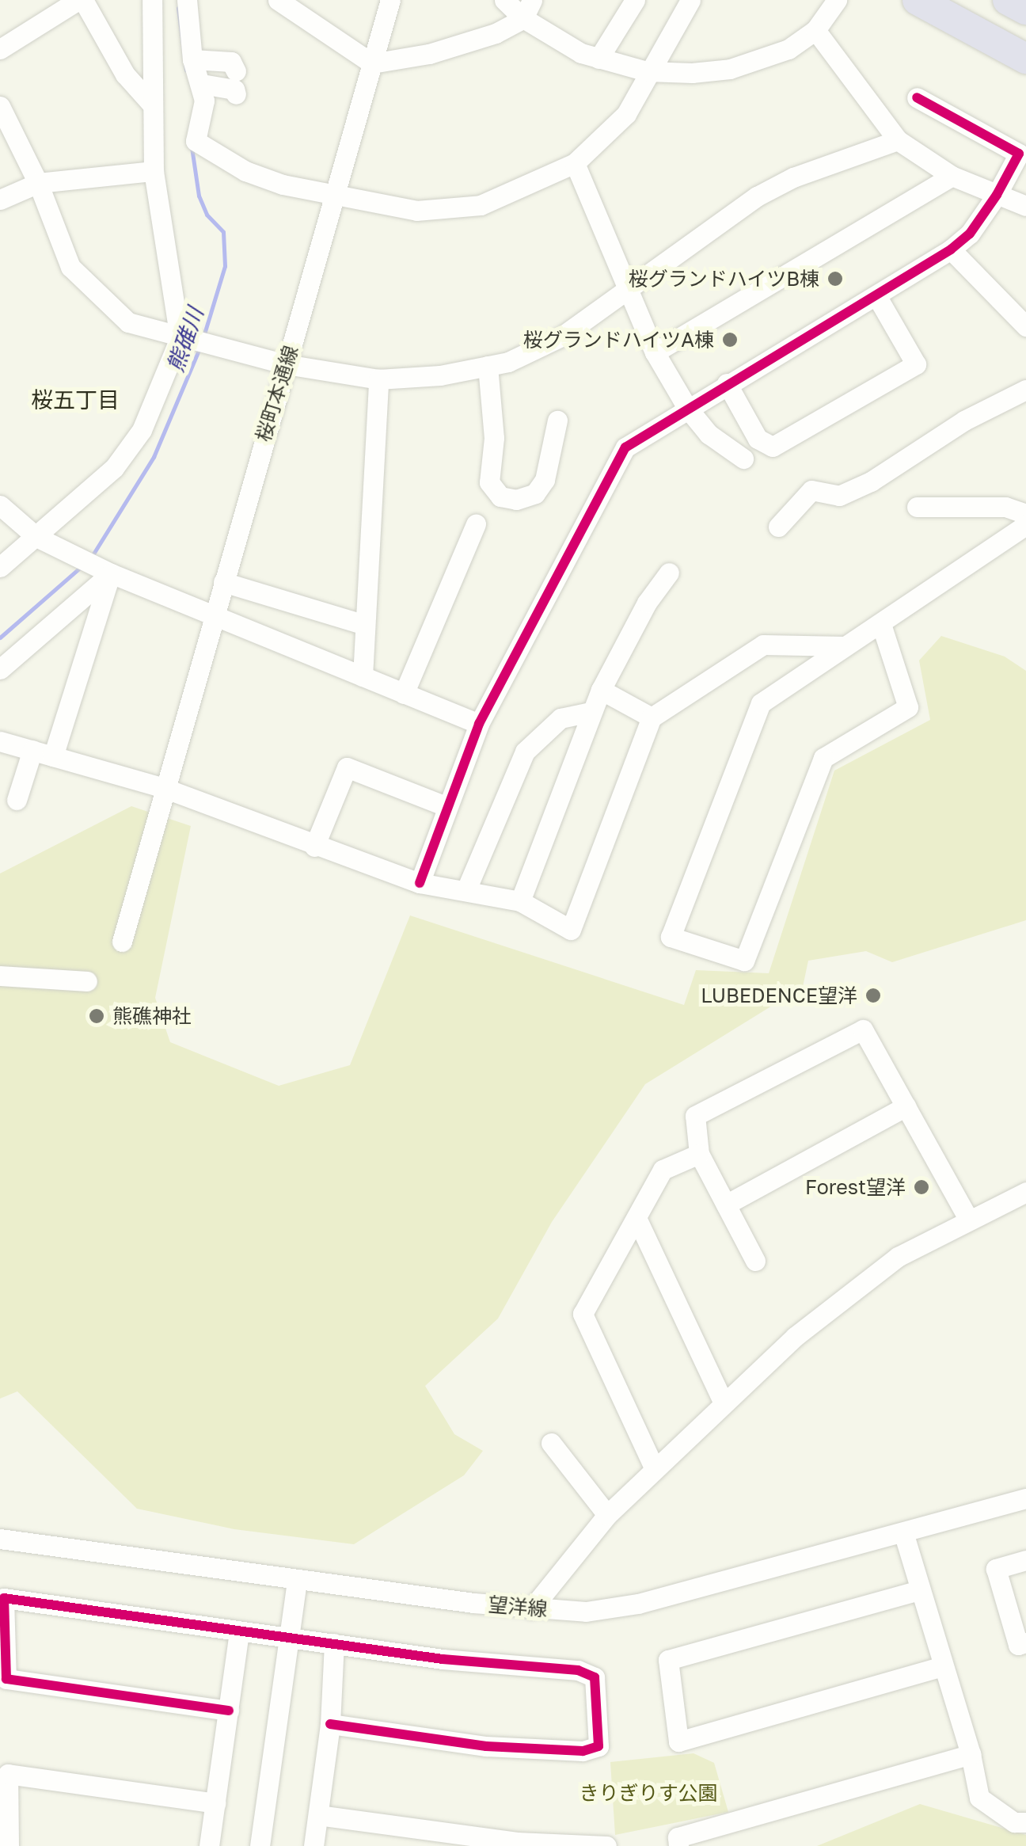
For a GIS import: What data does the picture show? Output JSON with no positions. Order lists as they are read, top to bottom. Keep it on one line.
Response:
{"streets":{"street":["桜町本通線","望洋線"]},"districts":["桜五丁目"],"water":["熊碓川"],"parks":["きりぎりす公園"],"places":["桜グランドハイツB棟","桜グランドハイツA棟","LUBEDENCE望洋","熊礁神社","Forest望洋"]}
